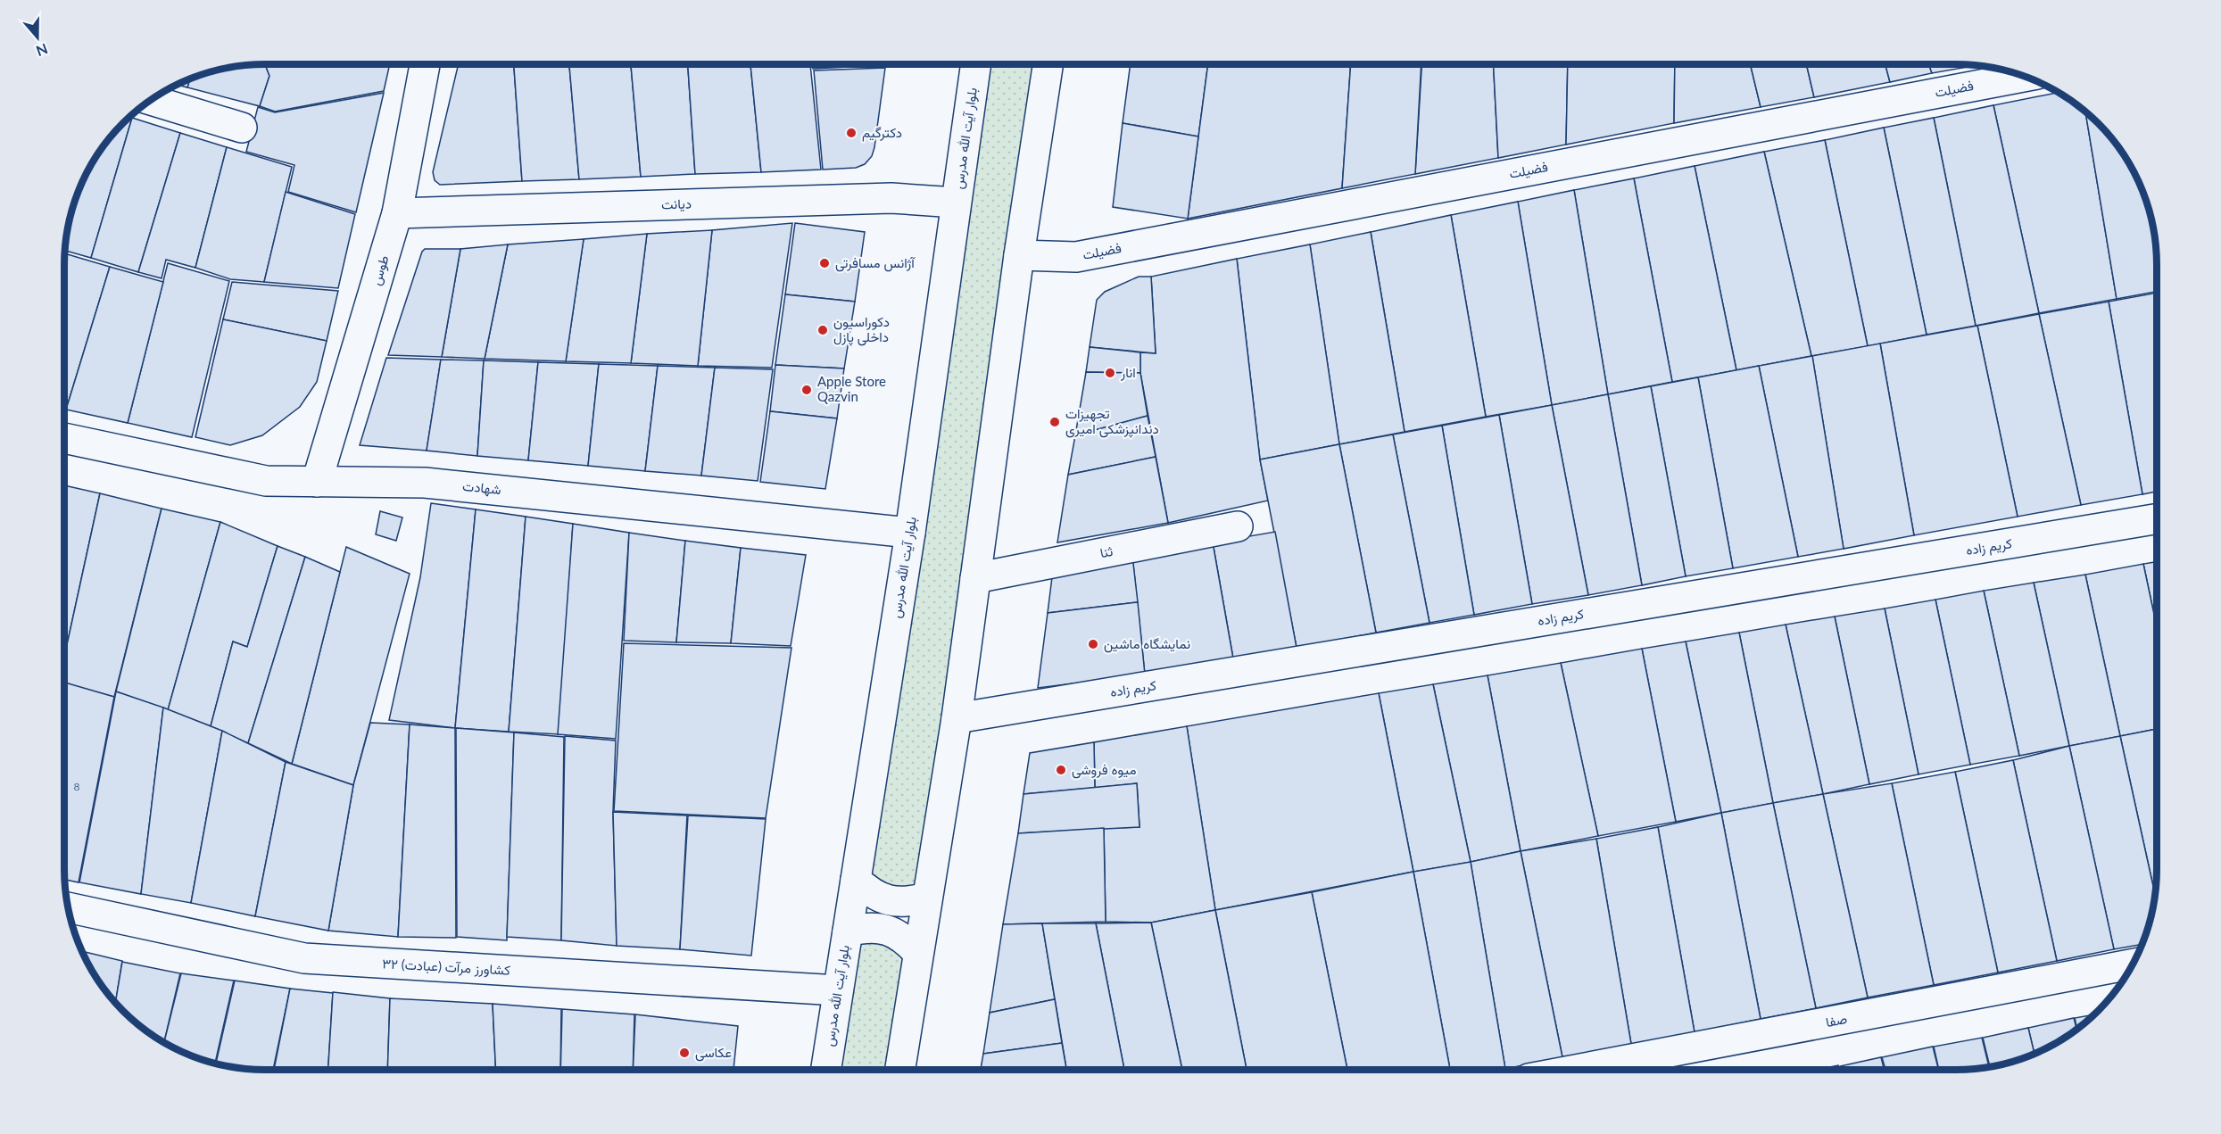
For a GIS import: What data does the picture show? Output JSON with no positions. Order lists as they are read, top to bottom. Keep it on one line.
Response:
{"streets":{"street":["فضیلت","بلوار آیت الله مدرس","دیانت","طوس","شهادت","کریم زاده","ثنا","۳۲ کشاورز مرآت (عبادت)","صفا"]},"crossings":[["بلوار آیت الله مدرس","دیانت"],["بلوار آیت الله مدرس","شهادت"],["بلوار آیت الله مدرس","۳۲ کشاورز مرآت (عبادت)"],["دیانت","طوس"],["طوس","شهادت"]],"places":["دکترگیم","آژانس مسافرتی","دکوراسیون داخلی پازل","انار","Apple Store Qazvin","تجهیزات دندانپزشکی امیری","نمایشگاه ماشین","میوه فروشی","عکاسی"],"house_numbers":["8"],"north":"bottom"}
